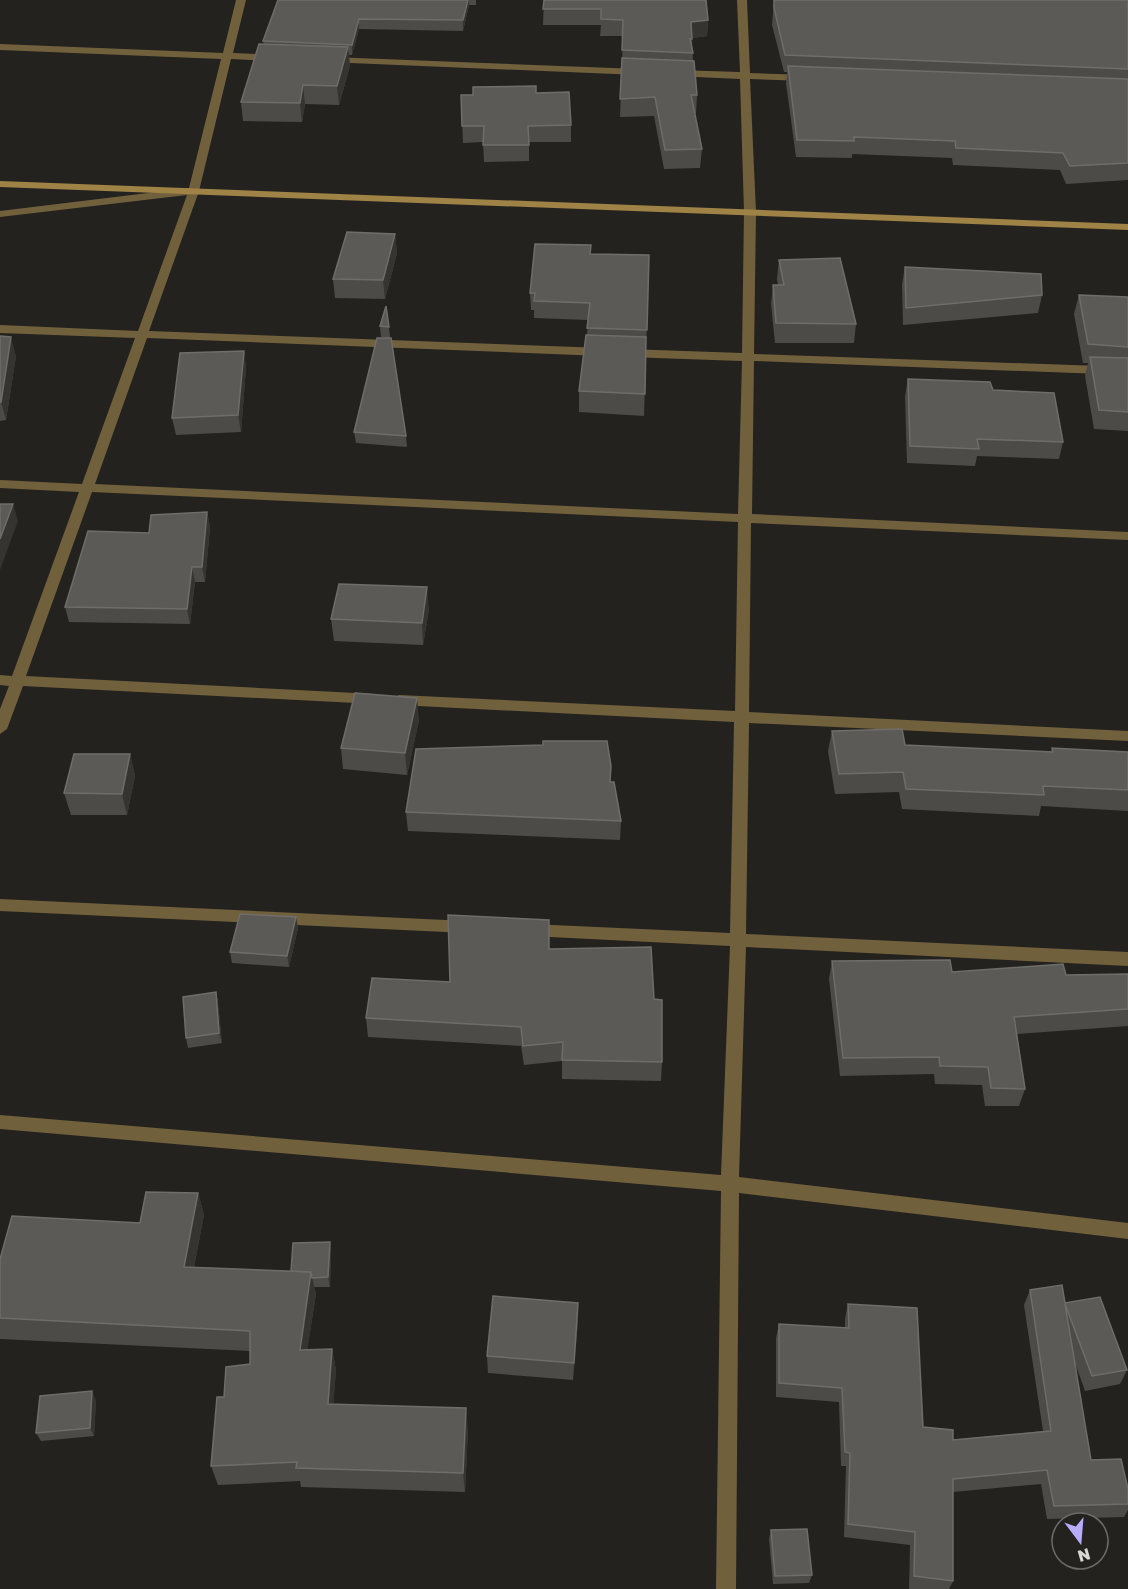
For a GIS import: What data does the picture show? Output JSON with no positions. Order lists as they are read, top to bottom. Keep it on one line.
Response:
{"north":"bottom"}
